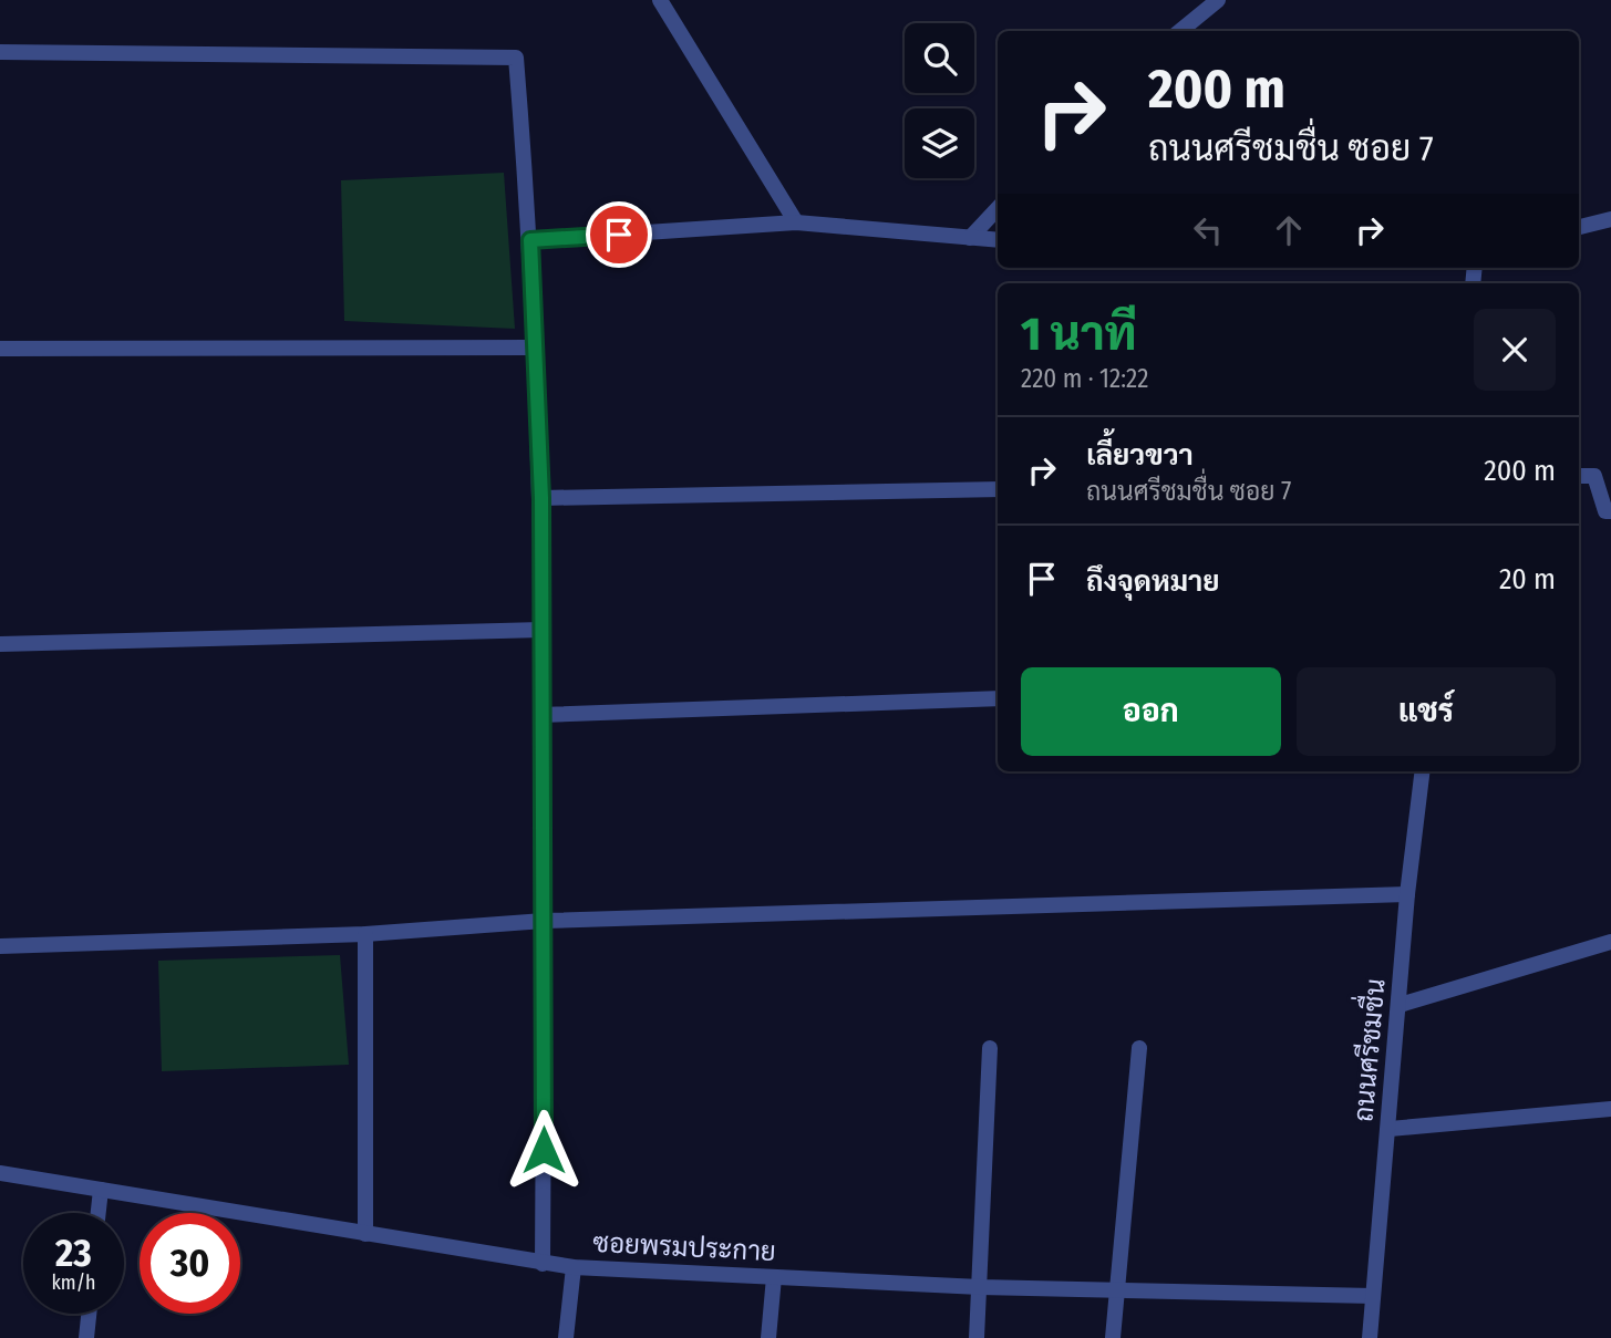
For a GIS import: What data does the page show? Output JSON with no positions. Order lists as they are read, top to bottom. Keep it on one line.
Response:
{"streets":{"street":["ถนนศรีชมชื่น","ซอยพรมประกาย"]},"crossings":[["ถนนศรีชมชื่น","ซอยพรมประกาย"]],"page":{"turn":["200 m","ถนนศรีชมชื่น ซอย 7"],"heading":["1 นาที","220 m · 12:22"],"list":[{"name":"เลี้ยวขวา","note":"ถนนศรีชมชื่น ซอย 7","value":"200 m"},{"name":"ถึงจุดหมาย","value":"20 m"}],"buttons":["ออก","แชร์"],"speed":"23 km/h","limit":"30"}}
